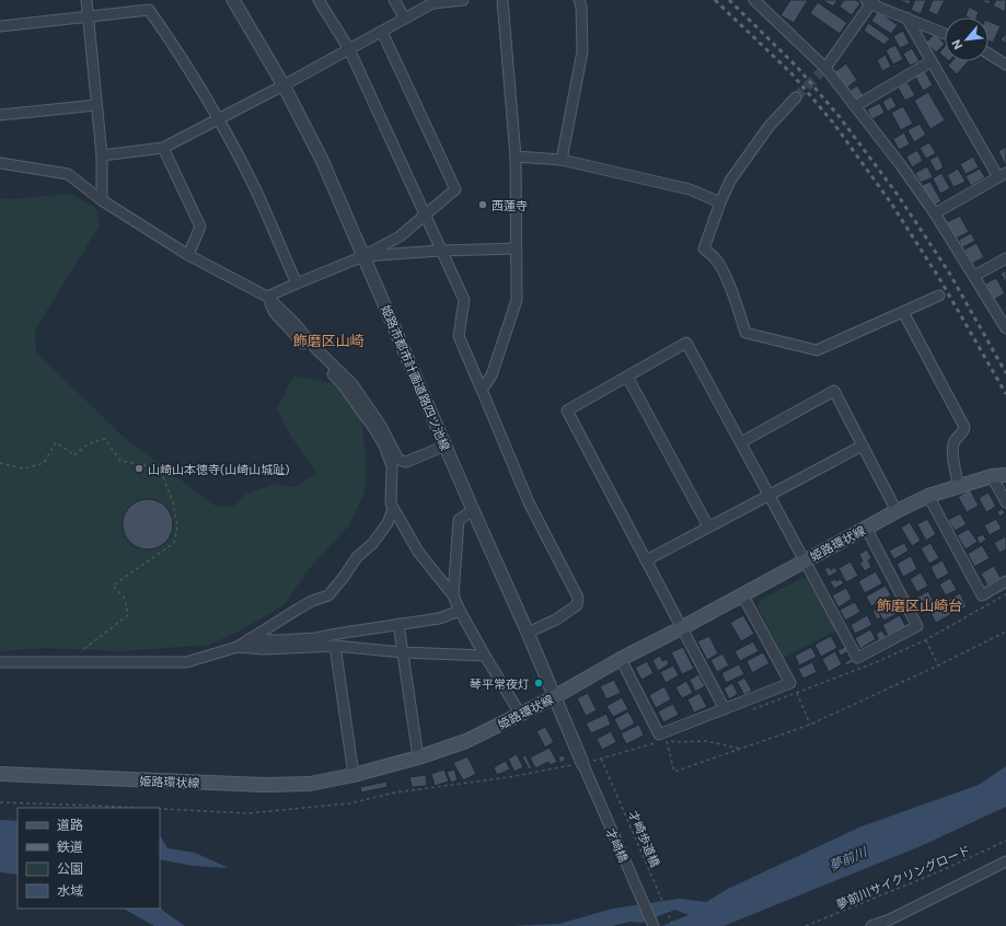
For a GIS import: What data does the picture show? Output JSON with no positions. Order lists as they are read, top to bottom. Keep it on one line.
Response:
{"streets":{"main road":["姫路環状線"],"street":["姫路市都市計画道路四ツ池線","才崎橋"],"path":["才崎歩道橋","夢前川サイクリングロード"]},"crossings":[["姫路市都市計画道路四ツ池線","姫路環状線"],["姫路市都市計画道路四ツ池線","才崎橋"]],"districts":["飾磨区山崎","飾磨区山崎台"],"water":["夢前川"],"places":["西蓮寺","山崎山本徳寺(山崎山城趾)","琴平常夜灯"],"legend":["道路","鉄道","公園","水域"],"north":"bottom left"}
